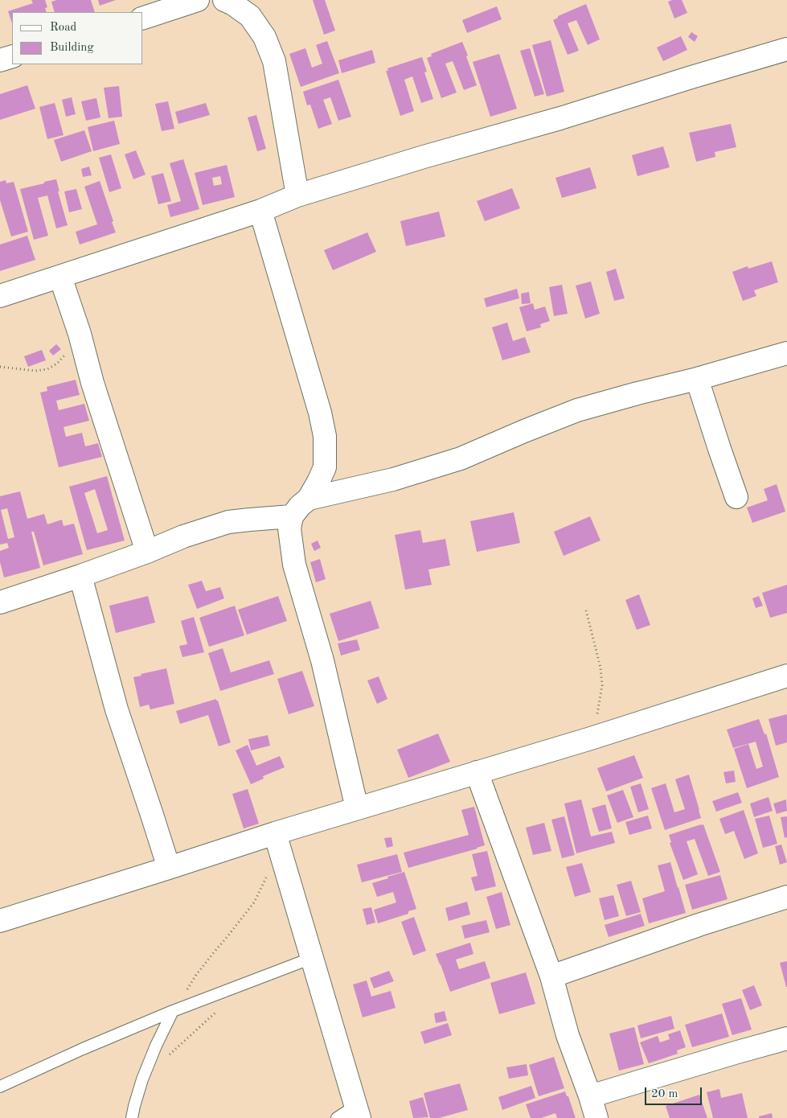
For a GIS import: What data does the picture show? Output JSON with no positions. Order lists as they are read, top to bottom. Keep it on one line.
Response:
{"legend":["Road","Building"],"scale_bar":"20 m"}
